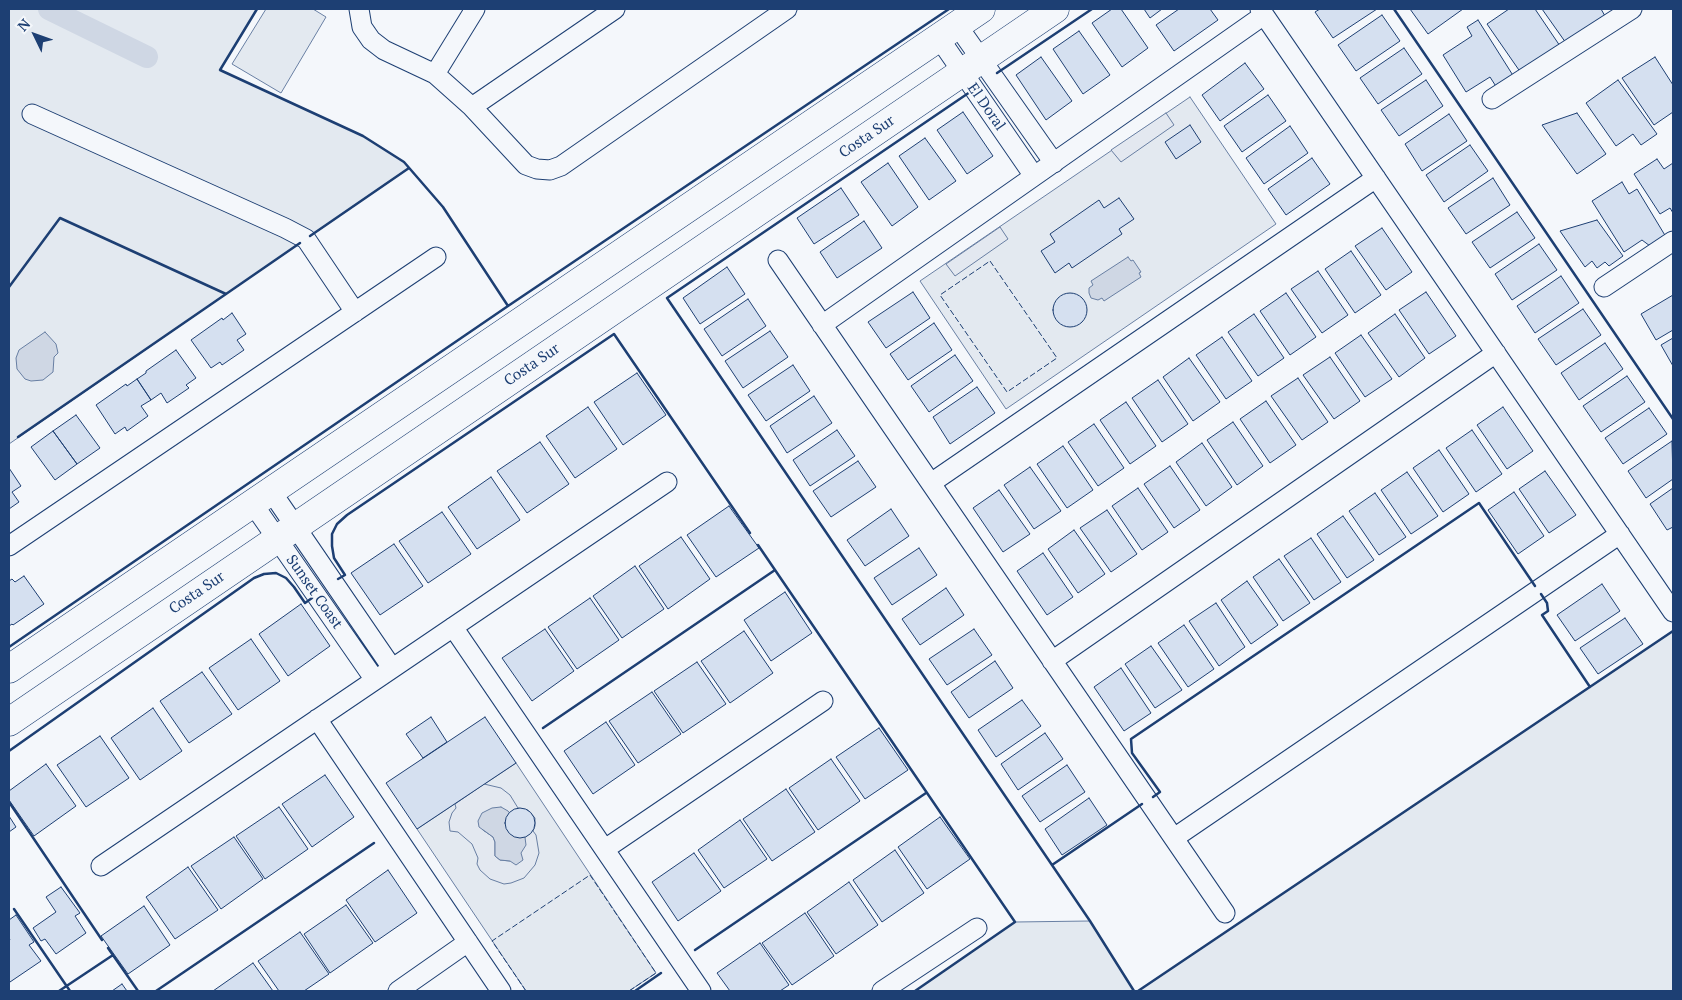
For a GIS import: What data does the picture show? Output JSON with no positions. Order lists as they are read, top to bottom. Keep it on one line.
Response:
{"streets":{"street":["El Doral","Costa Sur","Sunset Coast"]},"crossings":[["El Doral","Costa Sur"],["Costa Sur","Sunset Coast"]],"north":"top left"}
